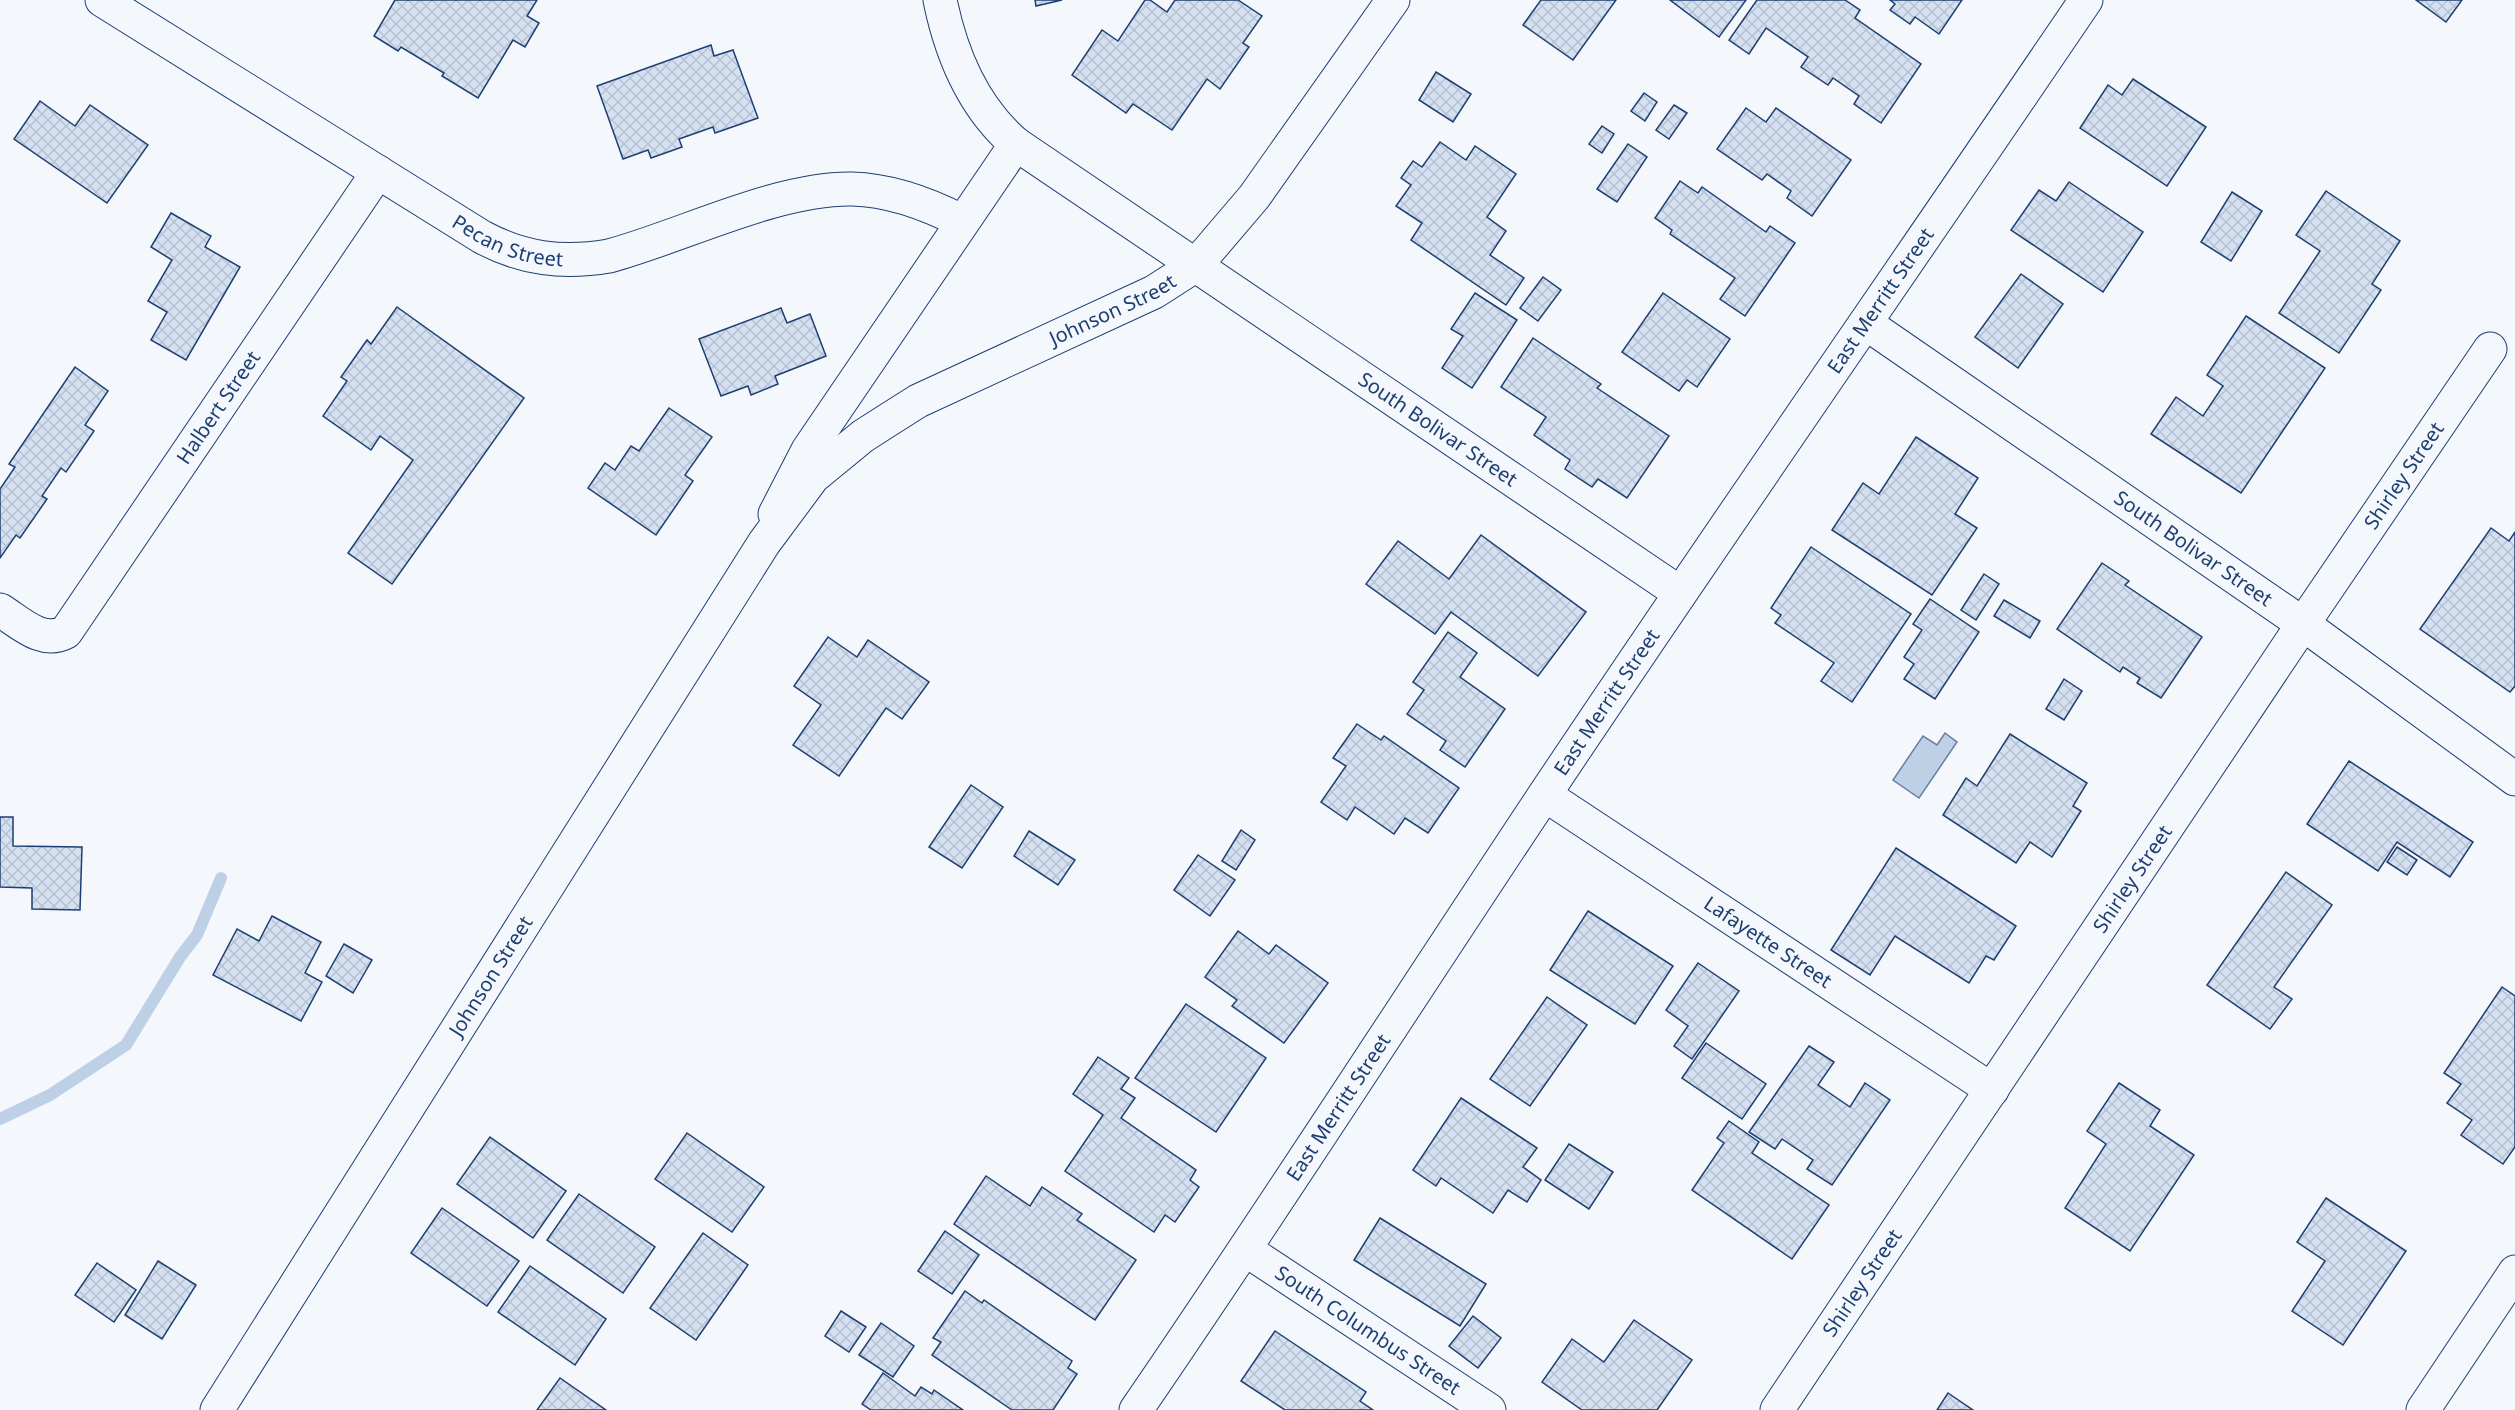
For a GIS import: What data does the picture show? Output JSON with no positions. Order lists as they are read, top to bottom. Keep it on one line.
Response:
{"streets":{"street":["Pecan Street","East Merritt Street","Johnson Street","Halbert Street","South Bolivar Street","Shirley Street","Lafayette Street","South Columbus Street"]},"crossings":[["Pecan Street","Johnson Street"],["Pecan Street","Halbert Street"],["East Merritt Street","South Bolivar Street"],["East Merritt Street","Lafayette Street"],["East Merritt Street","South Columbus Street"],["Johnson Street","South Bolivar Street"],["South Bolivar Street","Shirley Street"],["Shirley Street","Lafayette Street"]]}
